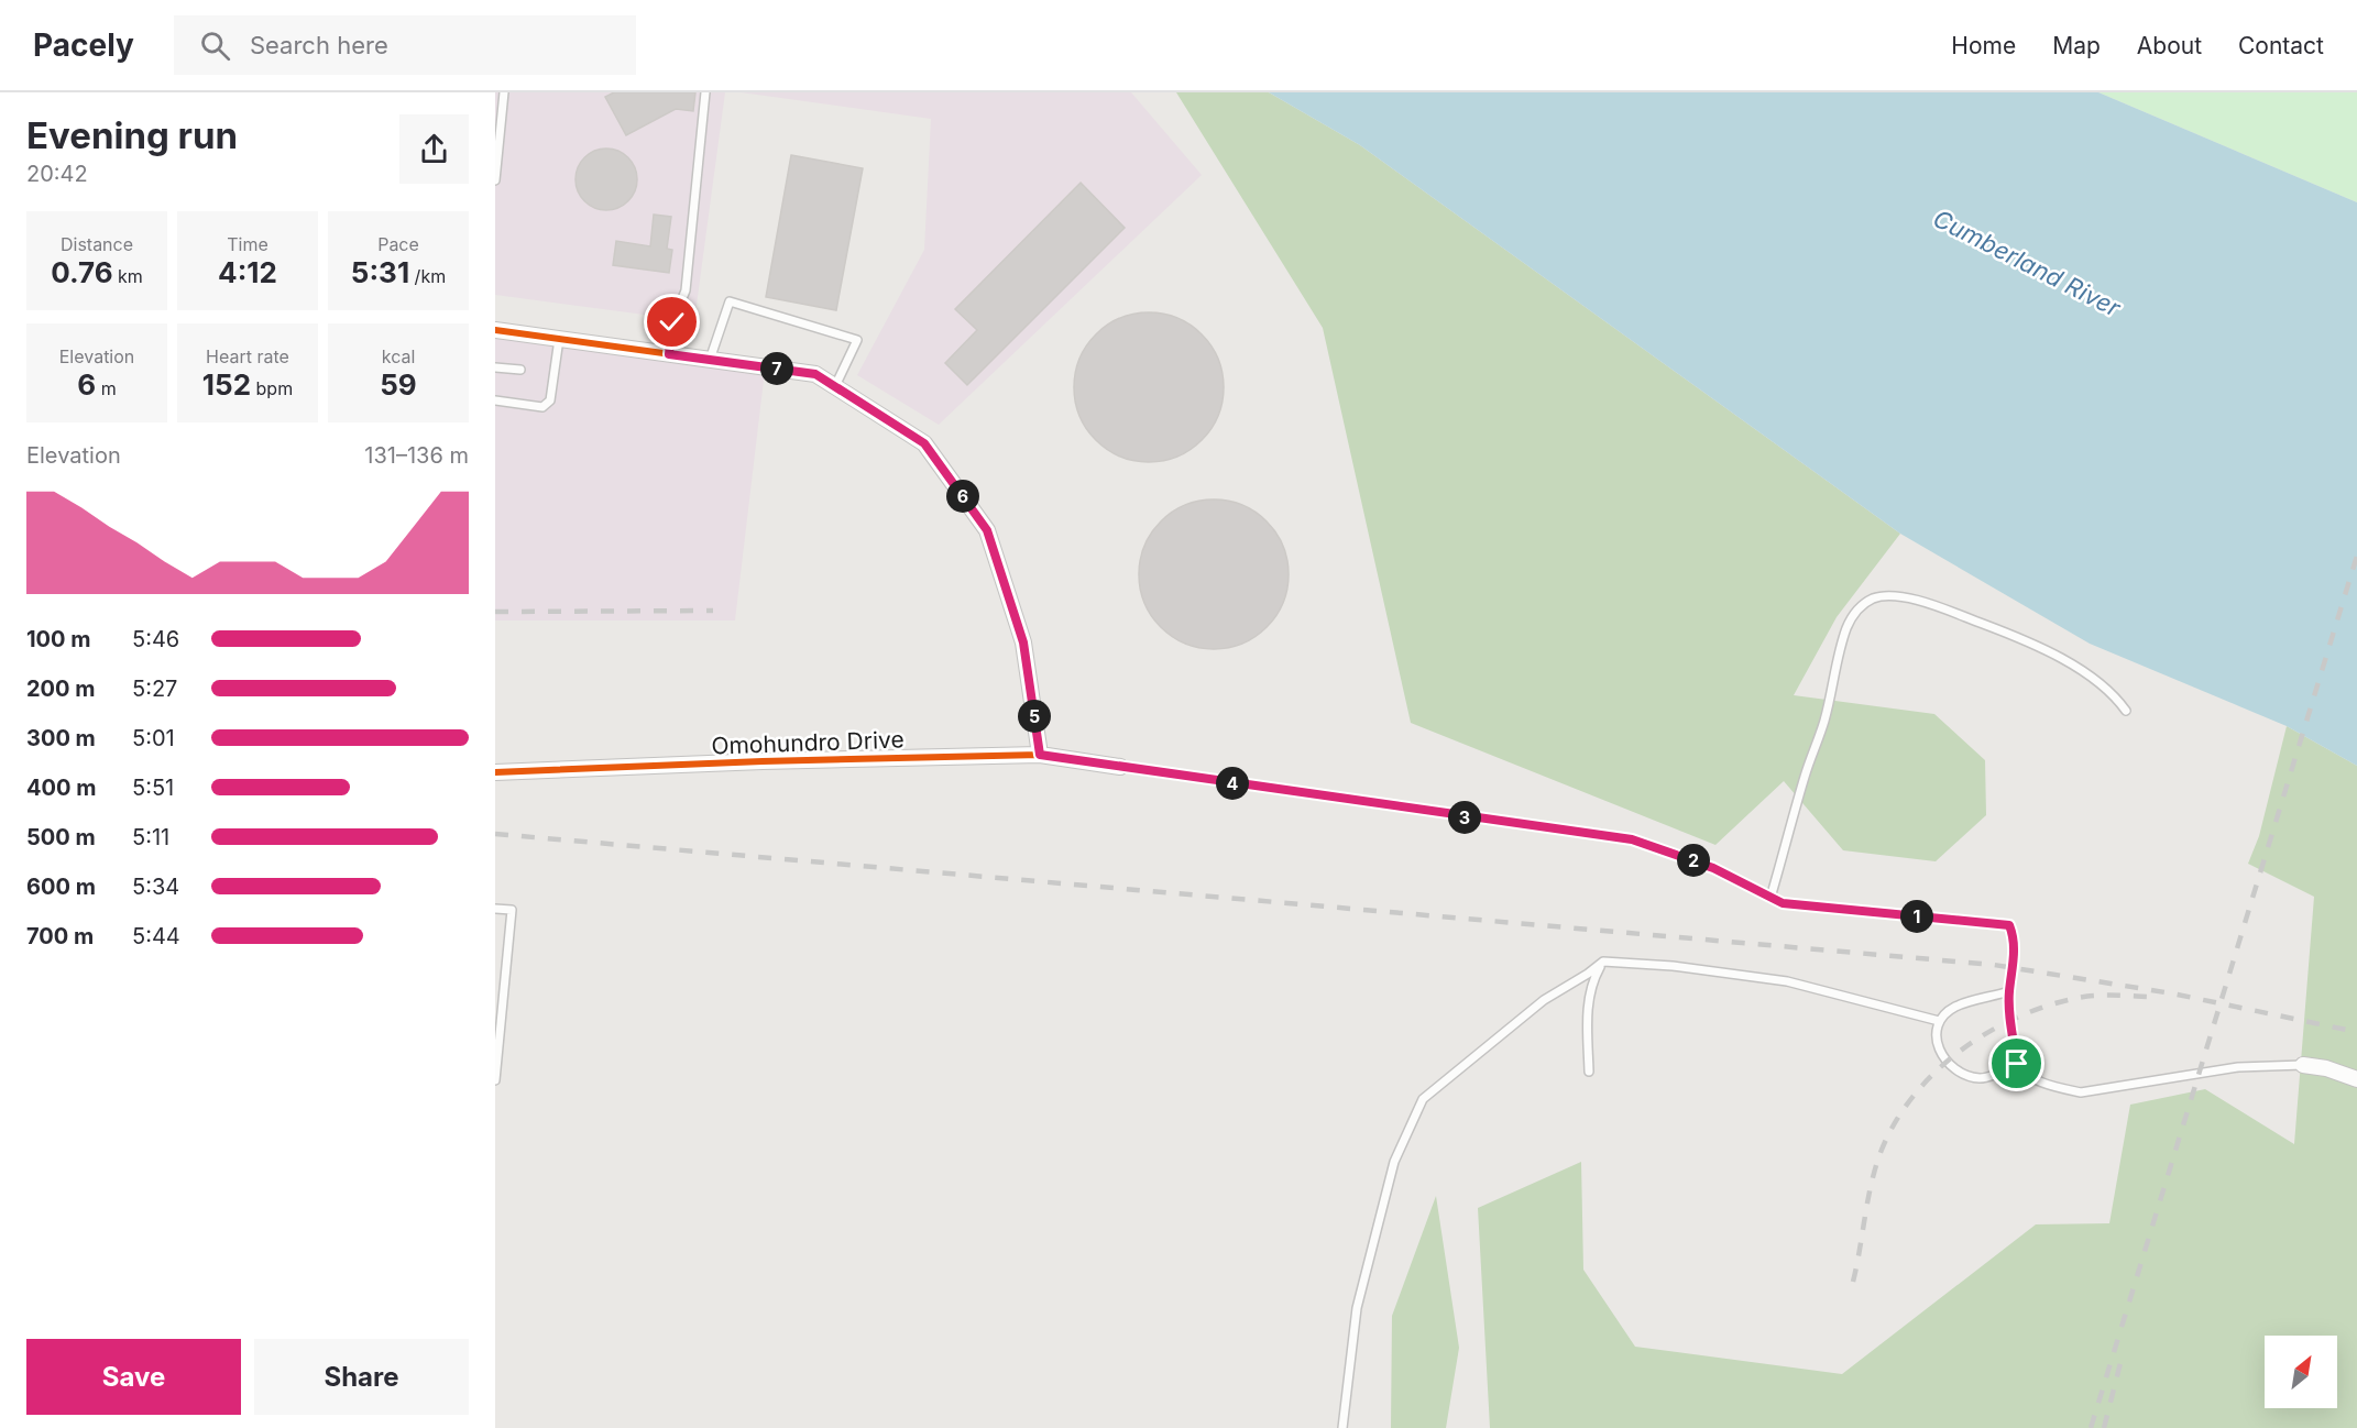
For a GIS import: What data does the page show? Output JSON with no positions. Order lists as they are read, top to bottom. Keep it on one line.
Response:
{"streets":{"street":["Omohundro Drive"]},"water":["Cumberland River"],"north":"top right","page":{"header":"Pacely","search":"Search here","nav":["Home","Map","About","Contact"],"heading":["Evening run","20:42"],"stats":[["Distance","0.76 km"],["Time","4:12"],["Pace","5:31 /km"],["Elevation","6 m"],["Heart rate","152 bpm"],["kcal","59"]],"pins":["7","6","5","4","3","2","1"],"chart":["Elevation","131–136 m"],"list":[{"name":"100 m","note":"5:46"},{"name":"200 m","note":"5:27"},{"name":"300 m","note":"5:01"},{"name":"400 m","note":"5:51"},{"name":"500 m","note":"5:11"},{"name":"600 m","note":"5:34"},{"name":"700 m","note":"5:44"}],"buttons":["Save","Share"]}}
